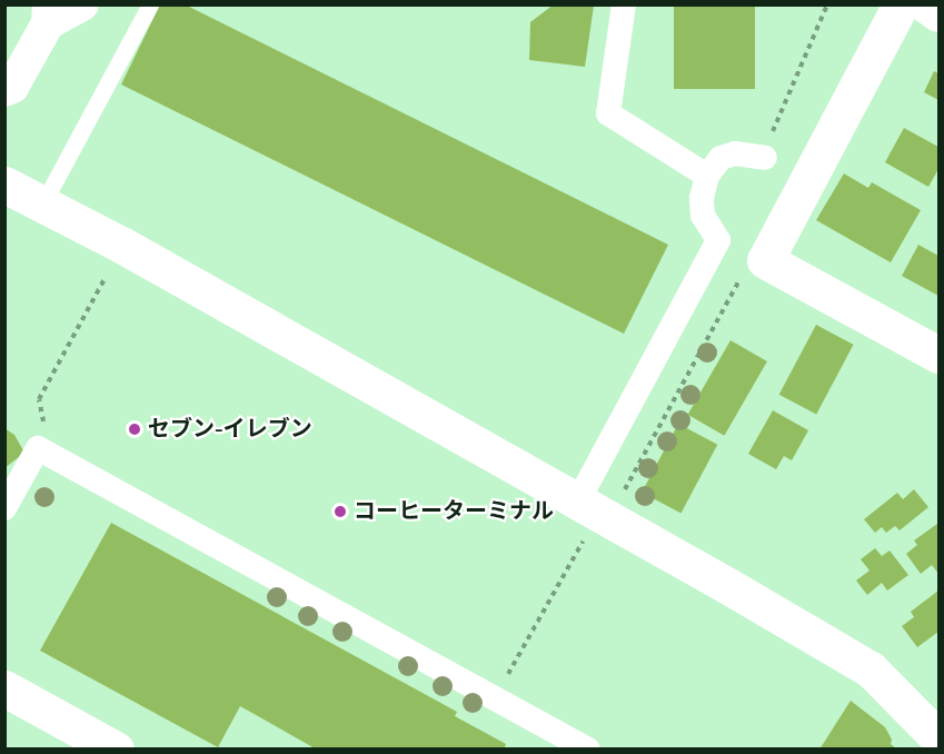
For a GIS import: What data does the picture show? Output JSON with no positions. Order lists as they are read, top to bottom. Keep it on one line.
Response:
{"places":["セブン-イレブン","コーヒーターミナル"]}
